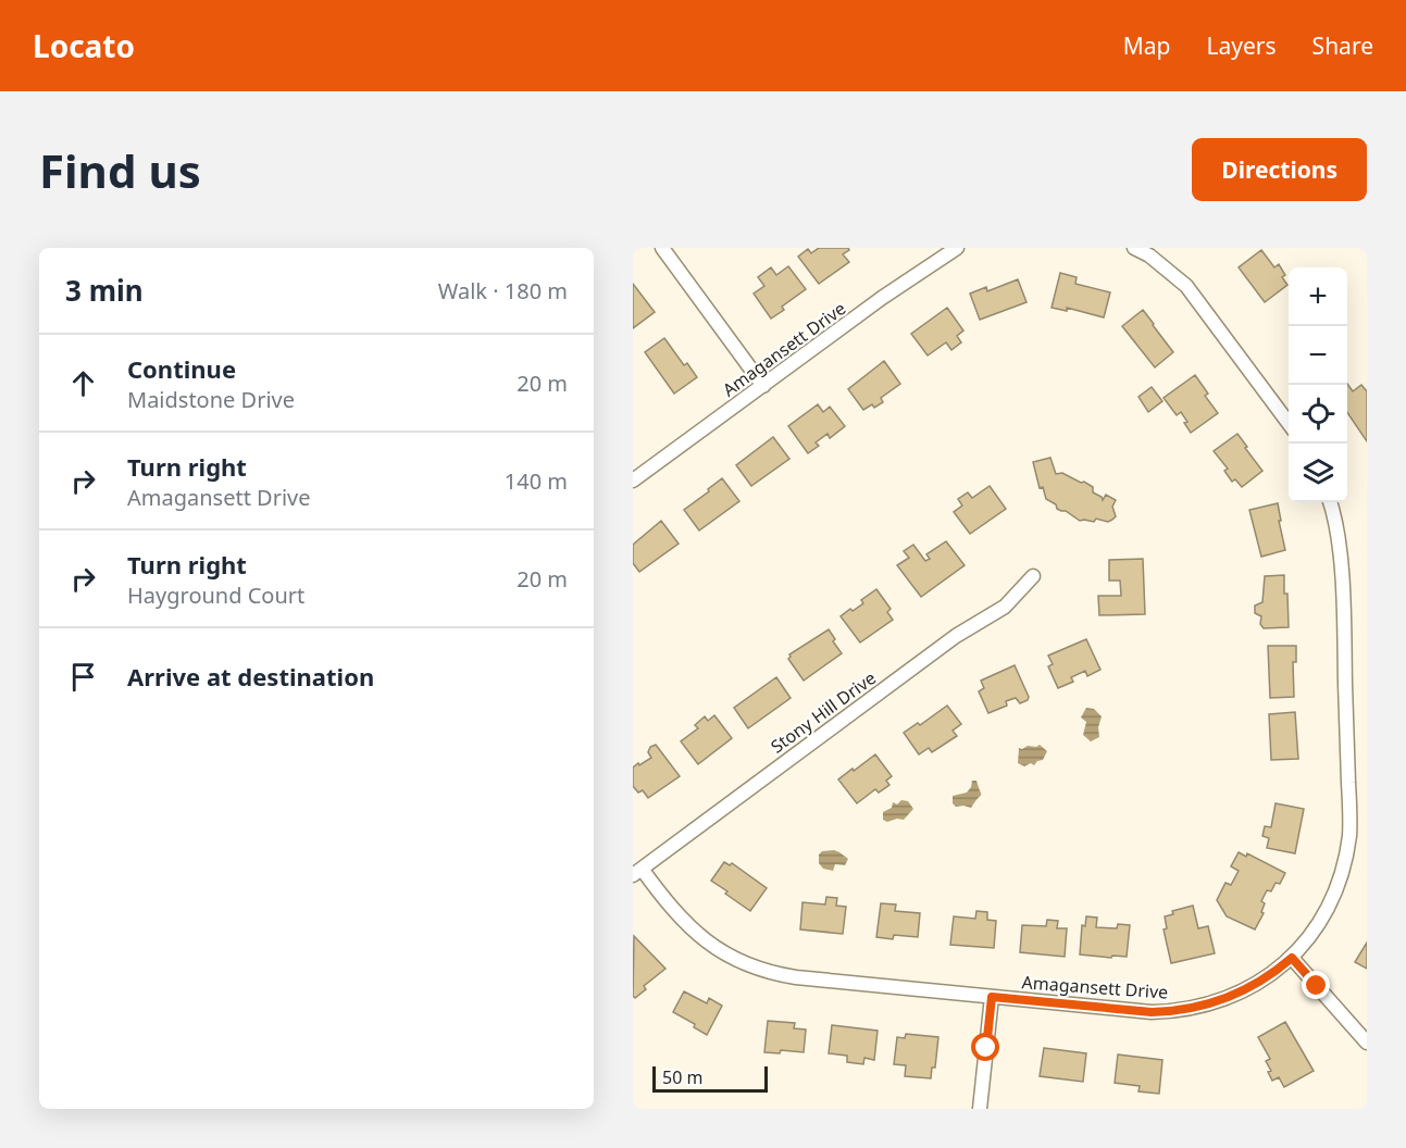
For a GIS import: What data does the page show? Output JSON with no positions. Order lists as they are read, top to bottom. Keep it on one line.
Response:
{"streets":{"street":["Amagansett Drive","Stony Hill Drive"]},"crossings":[["Amagansett Drive","Stony Hill Drive"]],"scale_bar":"50 m","page":{"header":"Locato","nav":["Map","Layers","Share"],"buttons":"Directions","title":"Find us","heading":["3 min","Walk · 180 m"],"map_buttons":["+","−"],"list":[["Continue","Maidstone Drive","20 m"],["Turn right","Amagansett Drive","140 m"],["Turn right","Hayground Court","20 m"],"Arrive at destination"],"scale":"50 m"}}
